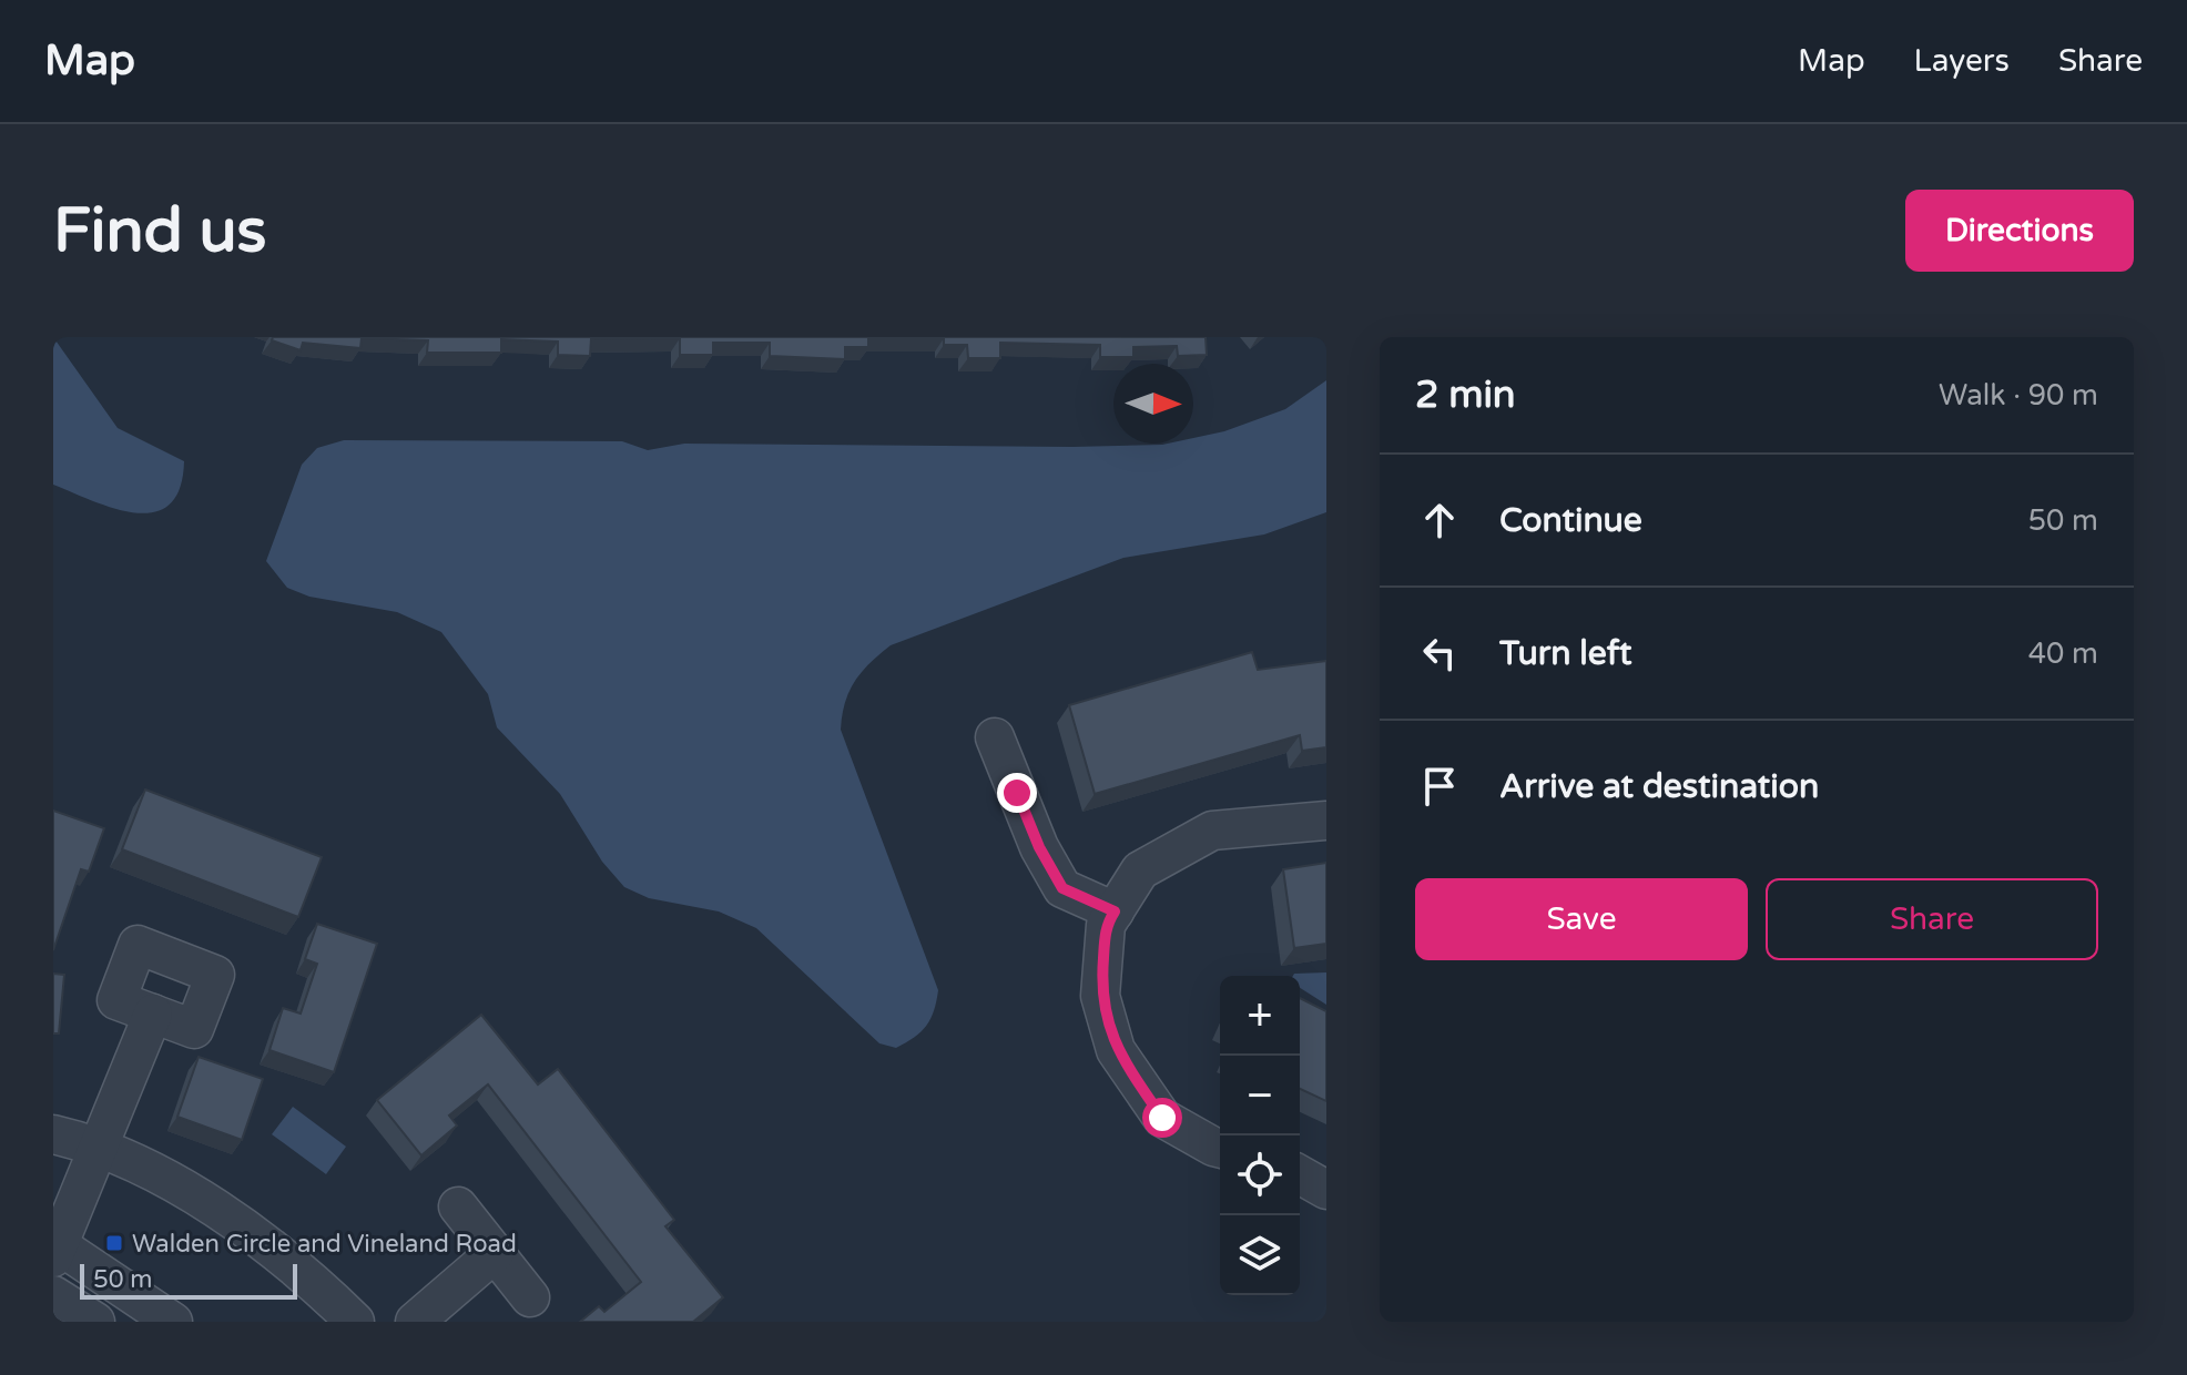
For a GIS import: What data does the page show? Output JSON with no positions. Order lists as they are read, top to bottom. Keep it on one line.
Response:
{"places":{"transit":["Walden Circle and Vineland Road"]},"scale_bar":"50 m","north":"right","page":{"header":"Map","nav":["Map","Layers","Share"],"buttons":["Directions",["Save","Share"]],"title":"Find us","heading":["2 min","Walk · 90 m"],"list":[["Continue","50 m"],["Turn left","40 m"],"Arrive at destination"],"map_buttons":["+","−"],"scale":"50 m"}}
